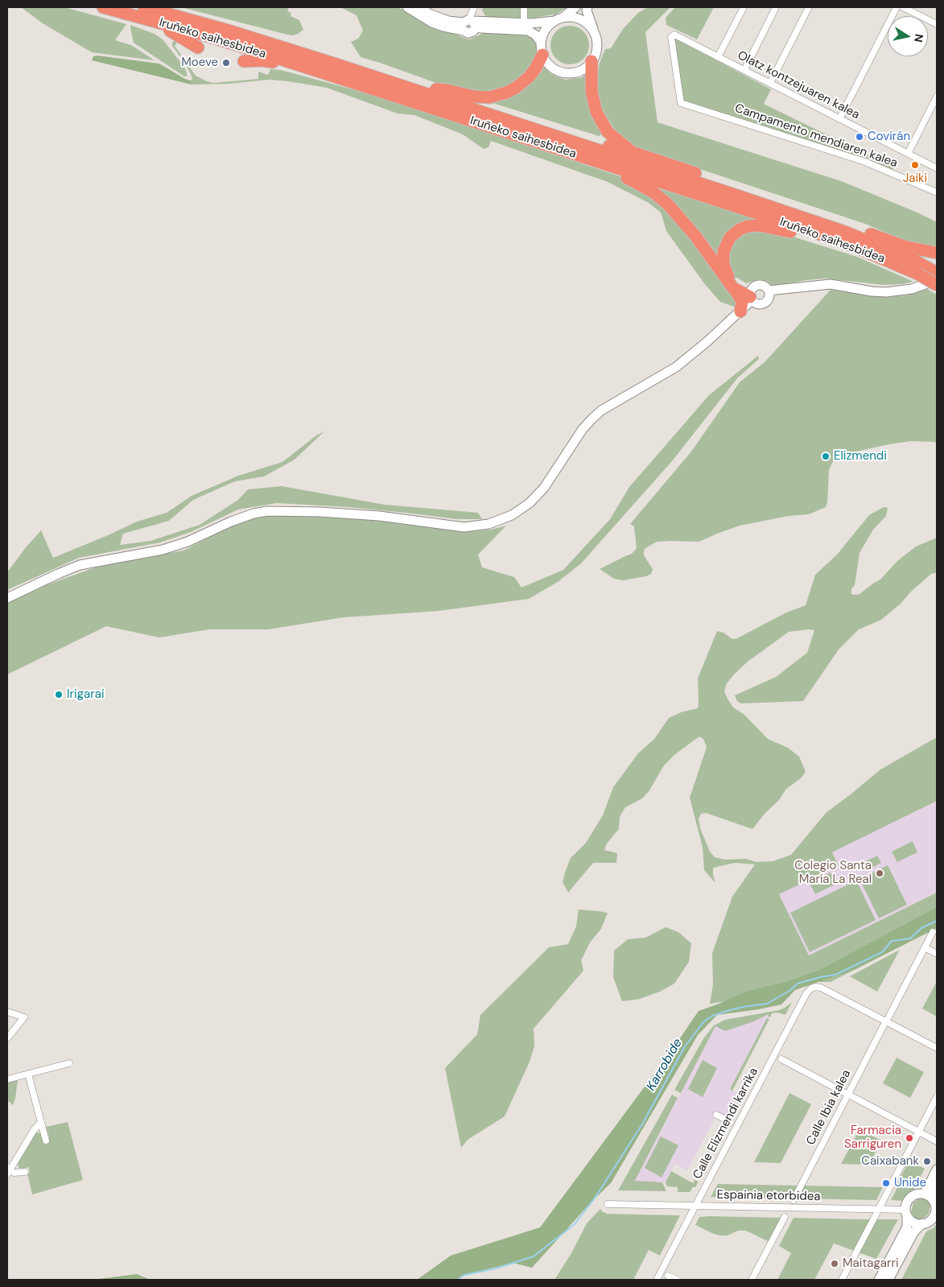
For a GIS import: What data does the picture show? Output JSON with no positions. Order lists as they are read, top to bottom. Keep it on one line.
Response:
{"streets":{"highway":["Iruñeko saihesbidea"],"street":["Olatz kontzejuaren kalea","Campamento mendiaren kalea","Calle Ibia kalea","Calle Elizmendi karrika","Espainia etorbidea"]},"crossings":[["Olatz kontzejuaren kalea","Campamento mendiaren kalea"],["Calle Elizmendi karrika","Espainia etorbidea"]],"water":["Karrobide"],"places":["Moeve","Covirán","Jaiki","Elizmendi","Irigarai","Colegio Santa María La Real","Farmacia Sarriguren","Caixabank","Unide","Maitagarri"],"north":"right"}
